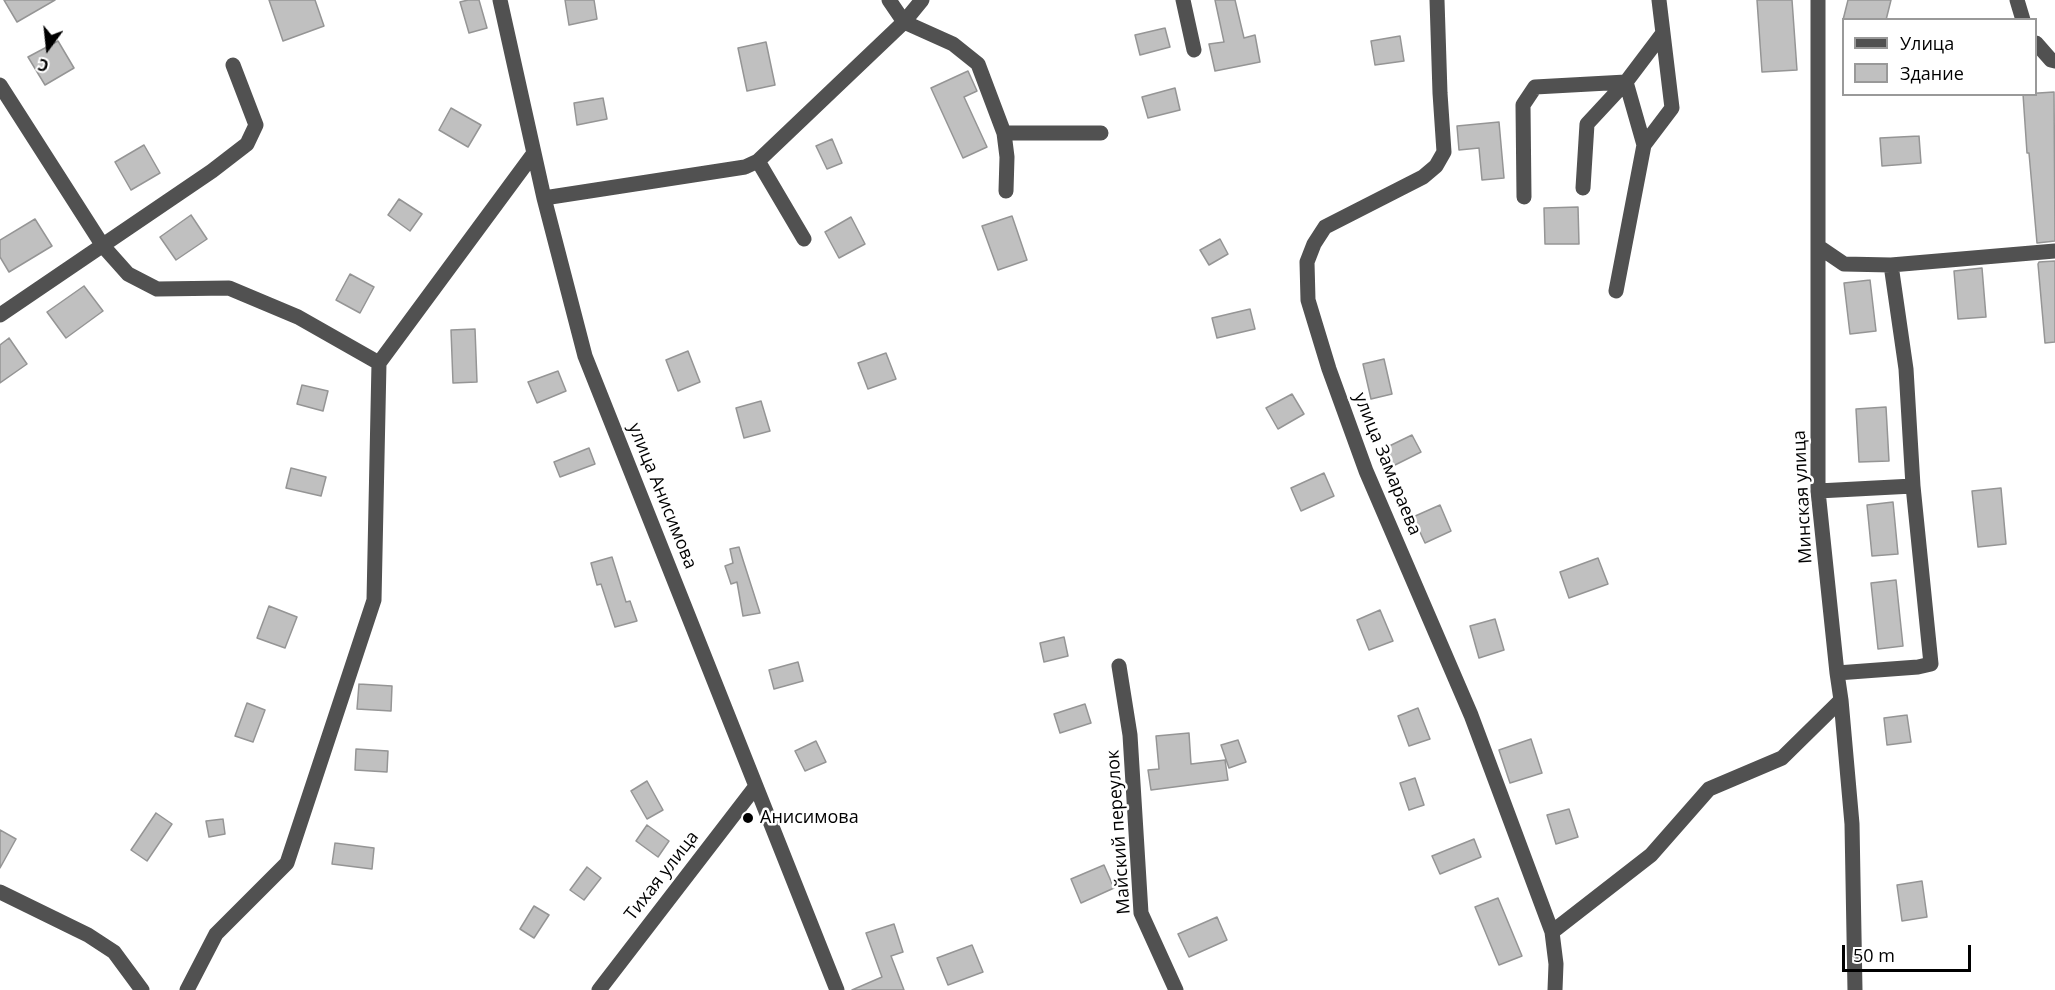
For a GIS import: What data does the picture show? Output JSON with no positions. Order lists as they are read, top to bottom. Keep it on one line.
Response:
{"streets":{"street":["улица Замараева","улица Анисимова","Минская улица","Майский переулок","Тихая улица"]},"crossings":[["улица Анисимова","Тихая улица"]],"places":["Анисимова"],"legend":["Улица","Здание"],"scale_bar":"50 m","north":"bottom"}
